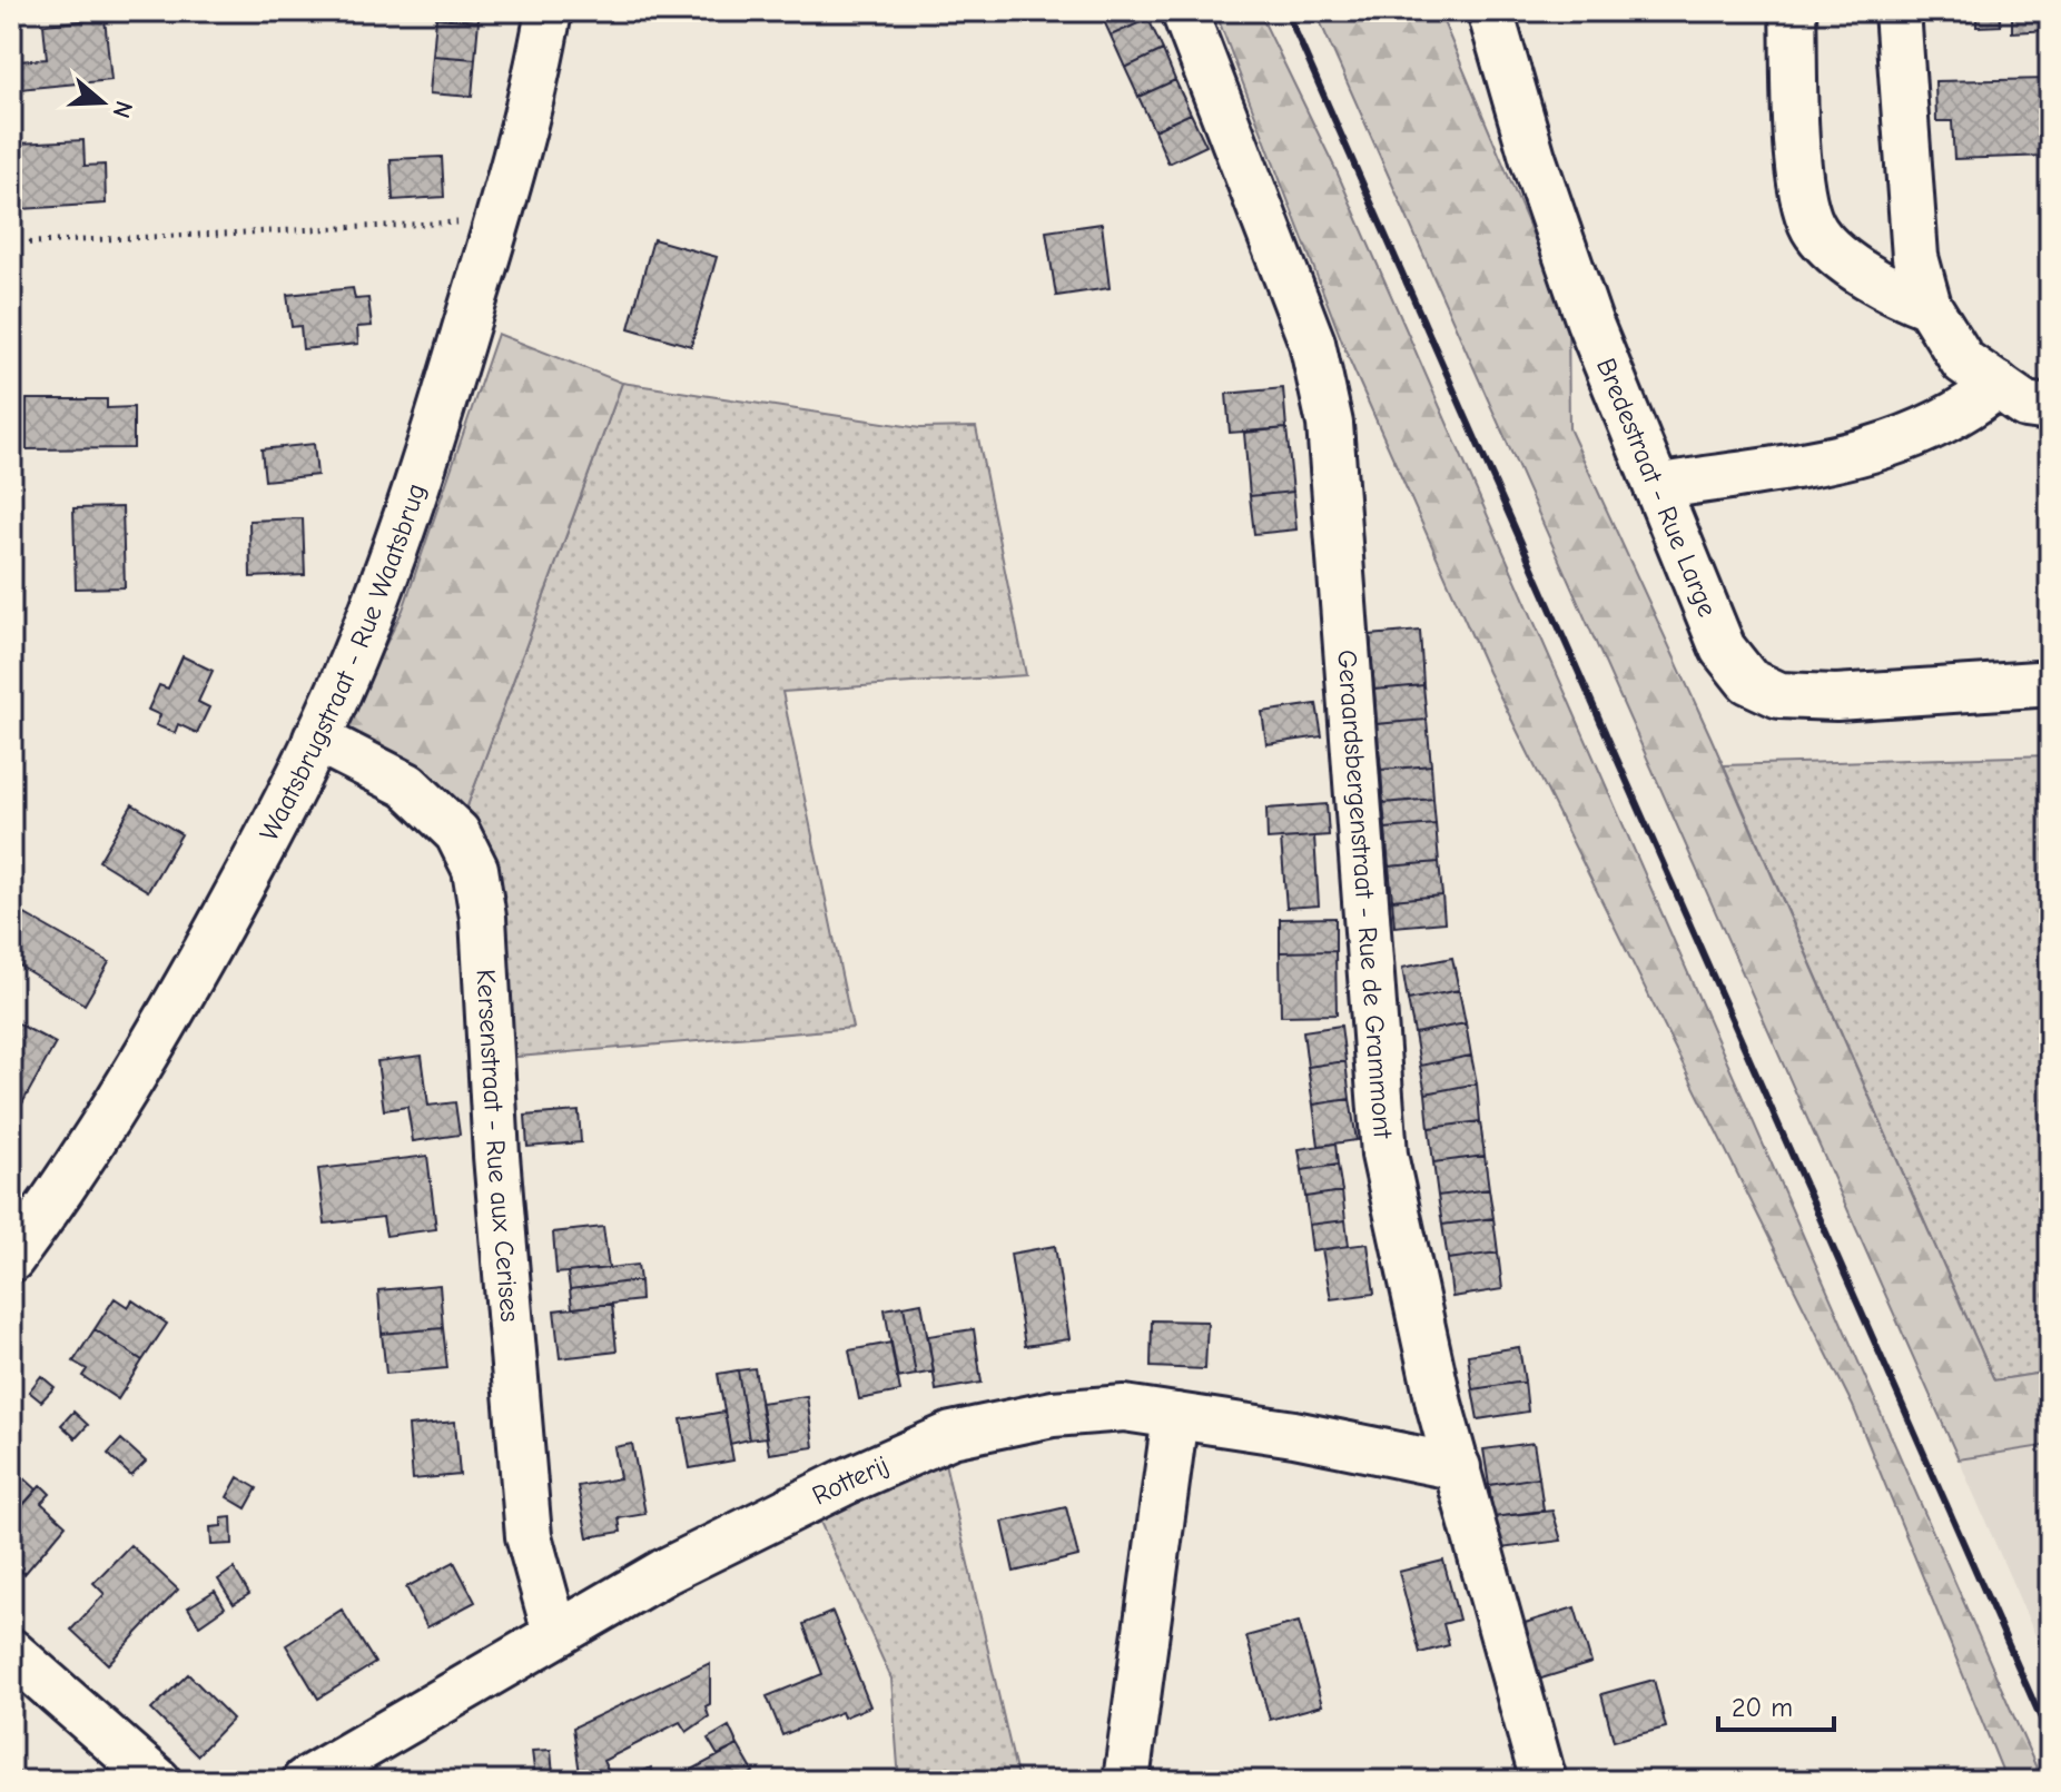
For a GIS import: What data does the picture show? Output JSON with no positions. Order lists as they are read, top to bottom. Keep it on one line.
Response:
{"streets":{"street":["Bredestraat - Rue Large","Waatsbrugstraat - Rue Waatsbrug","Geraardsbergenstraat - Rue de Grammont","Kersenstraat - Rue aux Cerises","Rotterij"]},"crossings":[["Waatsbrugstraat - Rue Waatsbrug","Kersenstraat - Rue aux Cerises"],["Geraardsbergenstraat - Rue de Grammont","Rotterij"],["Kersenstraat - Rue aux Cerises","Rotterij"]],"scale_bar":"20 m","north":"right"}
